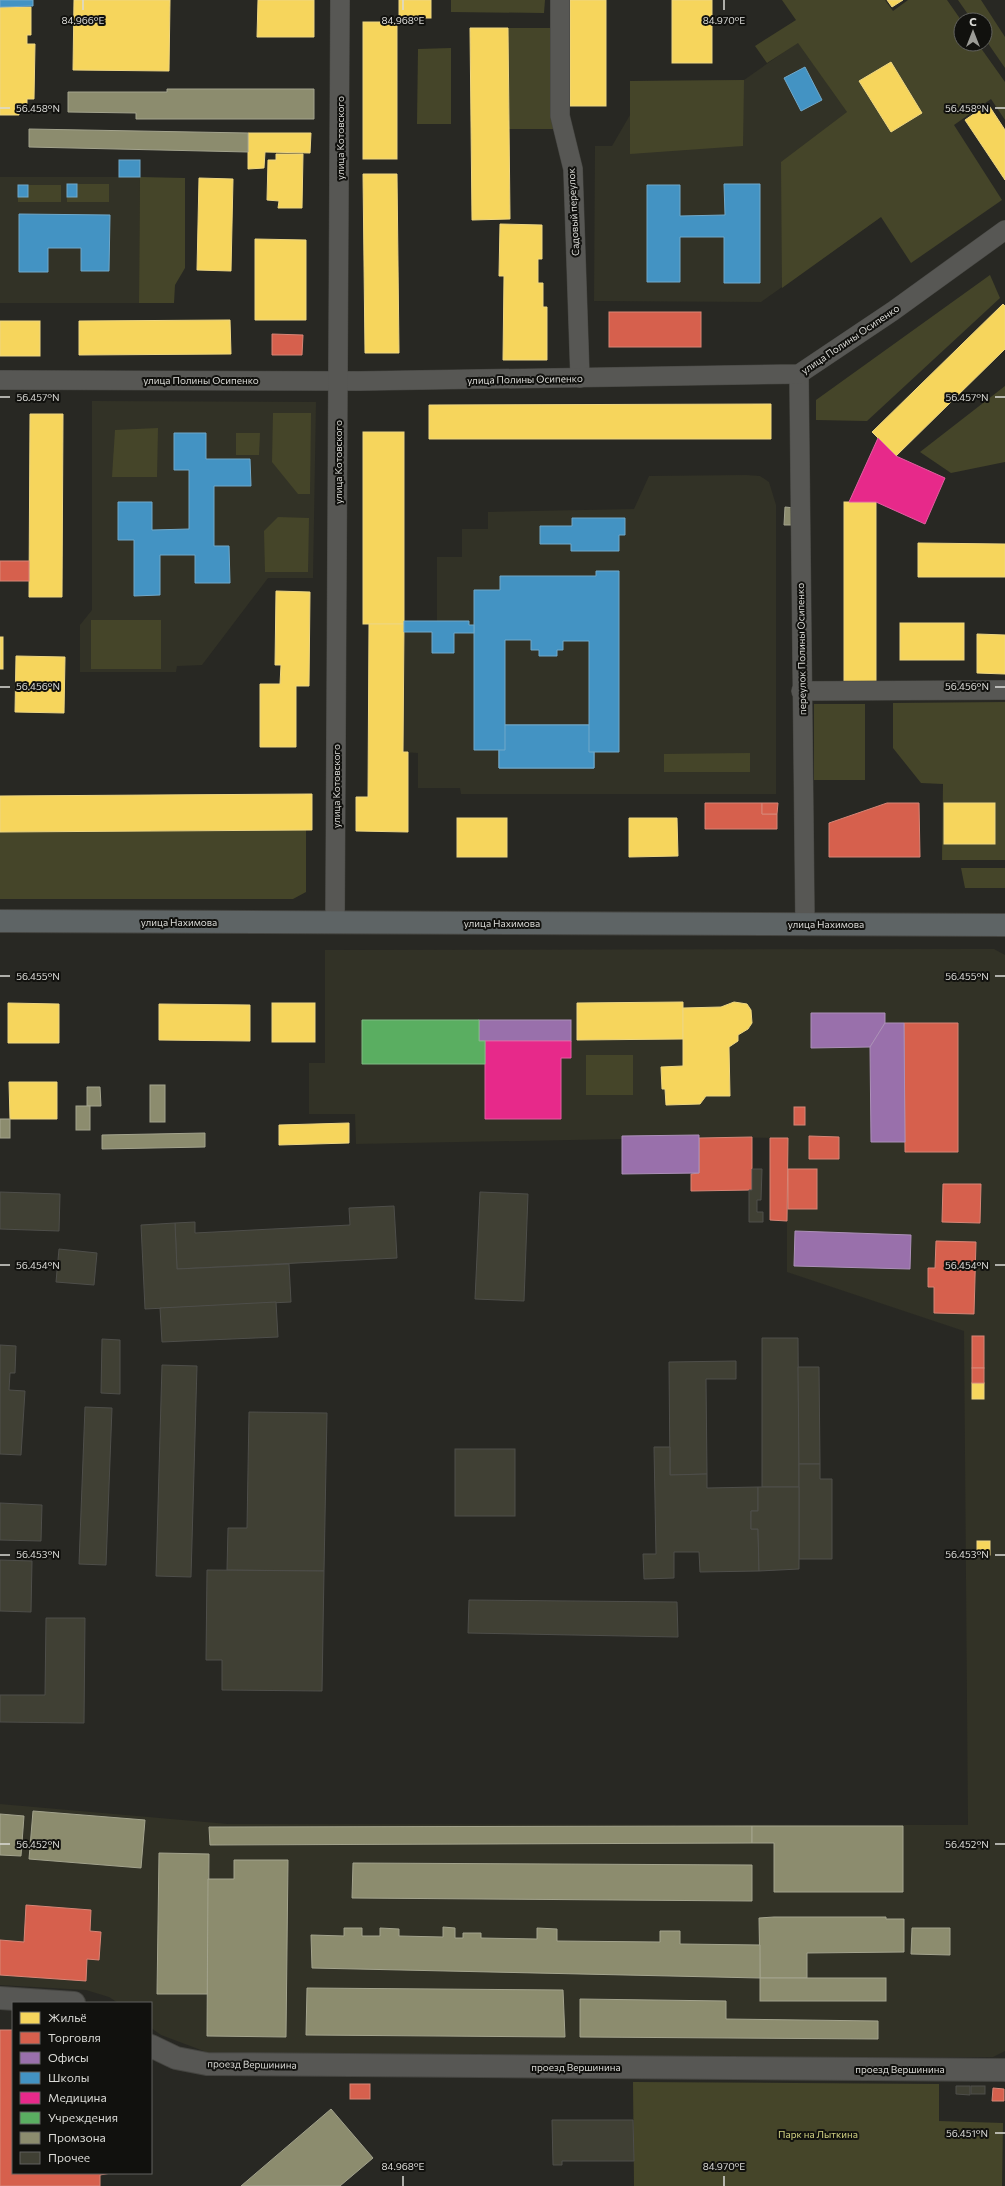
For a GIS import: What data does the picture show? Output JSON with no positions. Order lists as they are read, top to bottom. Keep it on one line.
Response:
{"streets":{"main road":["улица Нахимова"],"street":["улица Котовского","Садовый переулок","улица Полины Осипенко","переулок Полины Осипенко","проезд Вершинина"]},"crossings":[["улица Котовского","улица Полины Осипенко"],["улица Котовского","улица Нахимова"],["Садовый переулок","улица Полины Осипенко"],["улица Полины Осипенко","переулок Полины Осипенко"],["переулок Полины Осипенко","улица Нахимова"]],"parks":["Парк на Лыткина"],"legend":["Жильё","Торговля","Офисы","Школы","Медицина","Учреждения","Промзона","Прочее"],"north":"top","coordinates":["84.966°E","84.968°E","84.970°E","56.458°N","56.457°N","56.456°N","56.455°N","56.454°N","56.453°N","56.452°N","56.451°N"]}
